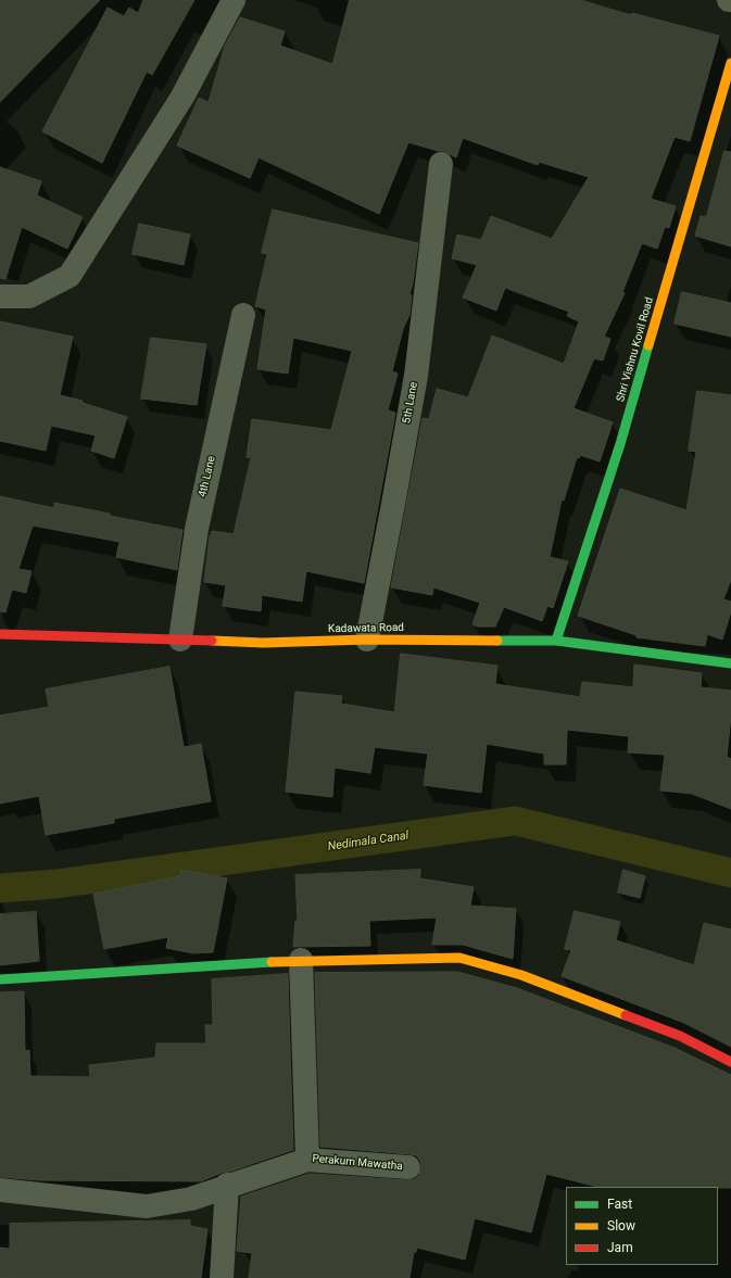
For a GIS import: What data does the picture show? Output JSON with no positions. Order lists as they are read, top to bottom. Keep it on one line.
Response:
{"streets":{"street":["Shri Vishnu Kovil Road","5th Lane","4th Lane","Kadawata Road","Perakum Mawatha"]},"crossings":[["Shri Vishnu Kovil Road","Kadawata Road"],["5th Lane","Kadawata Road"],["4th Lane","Kadawata Road"]],"water":["Nedimala Canal"],"legend":["Fast","Slow","Jam"]}
